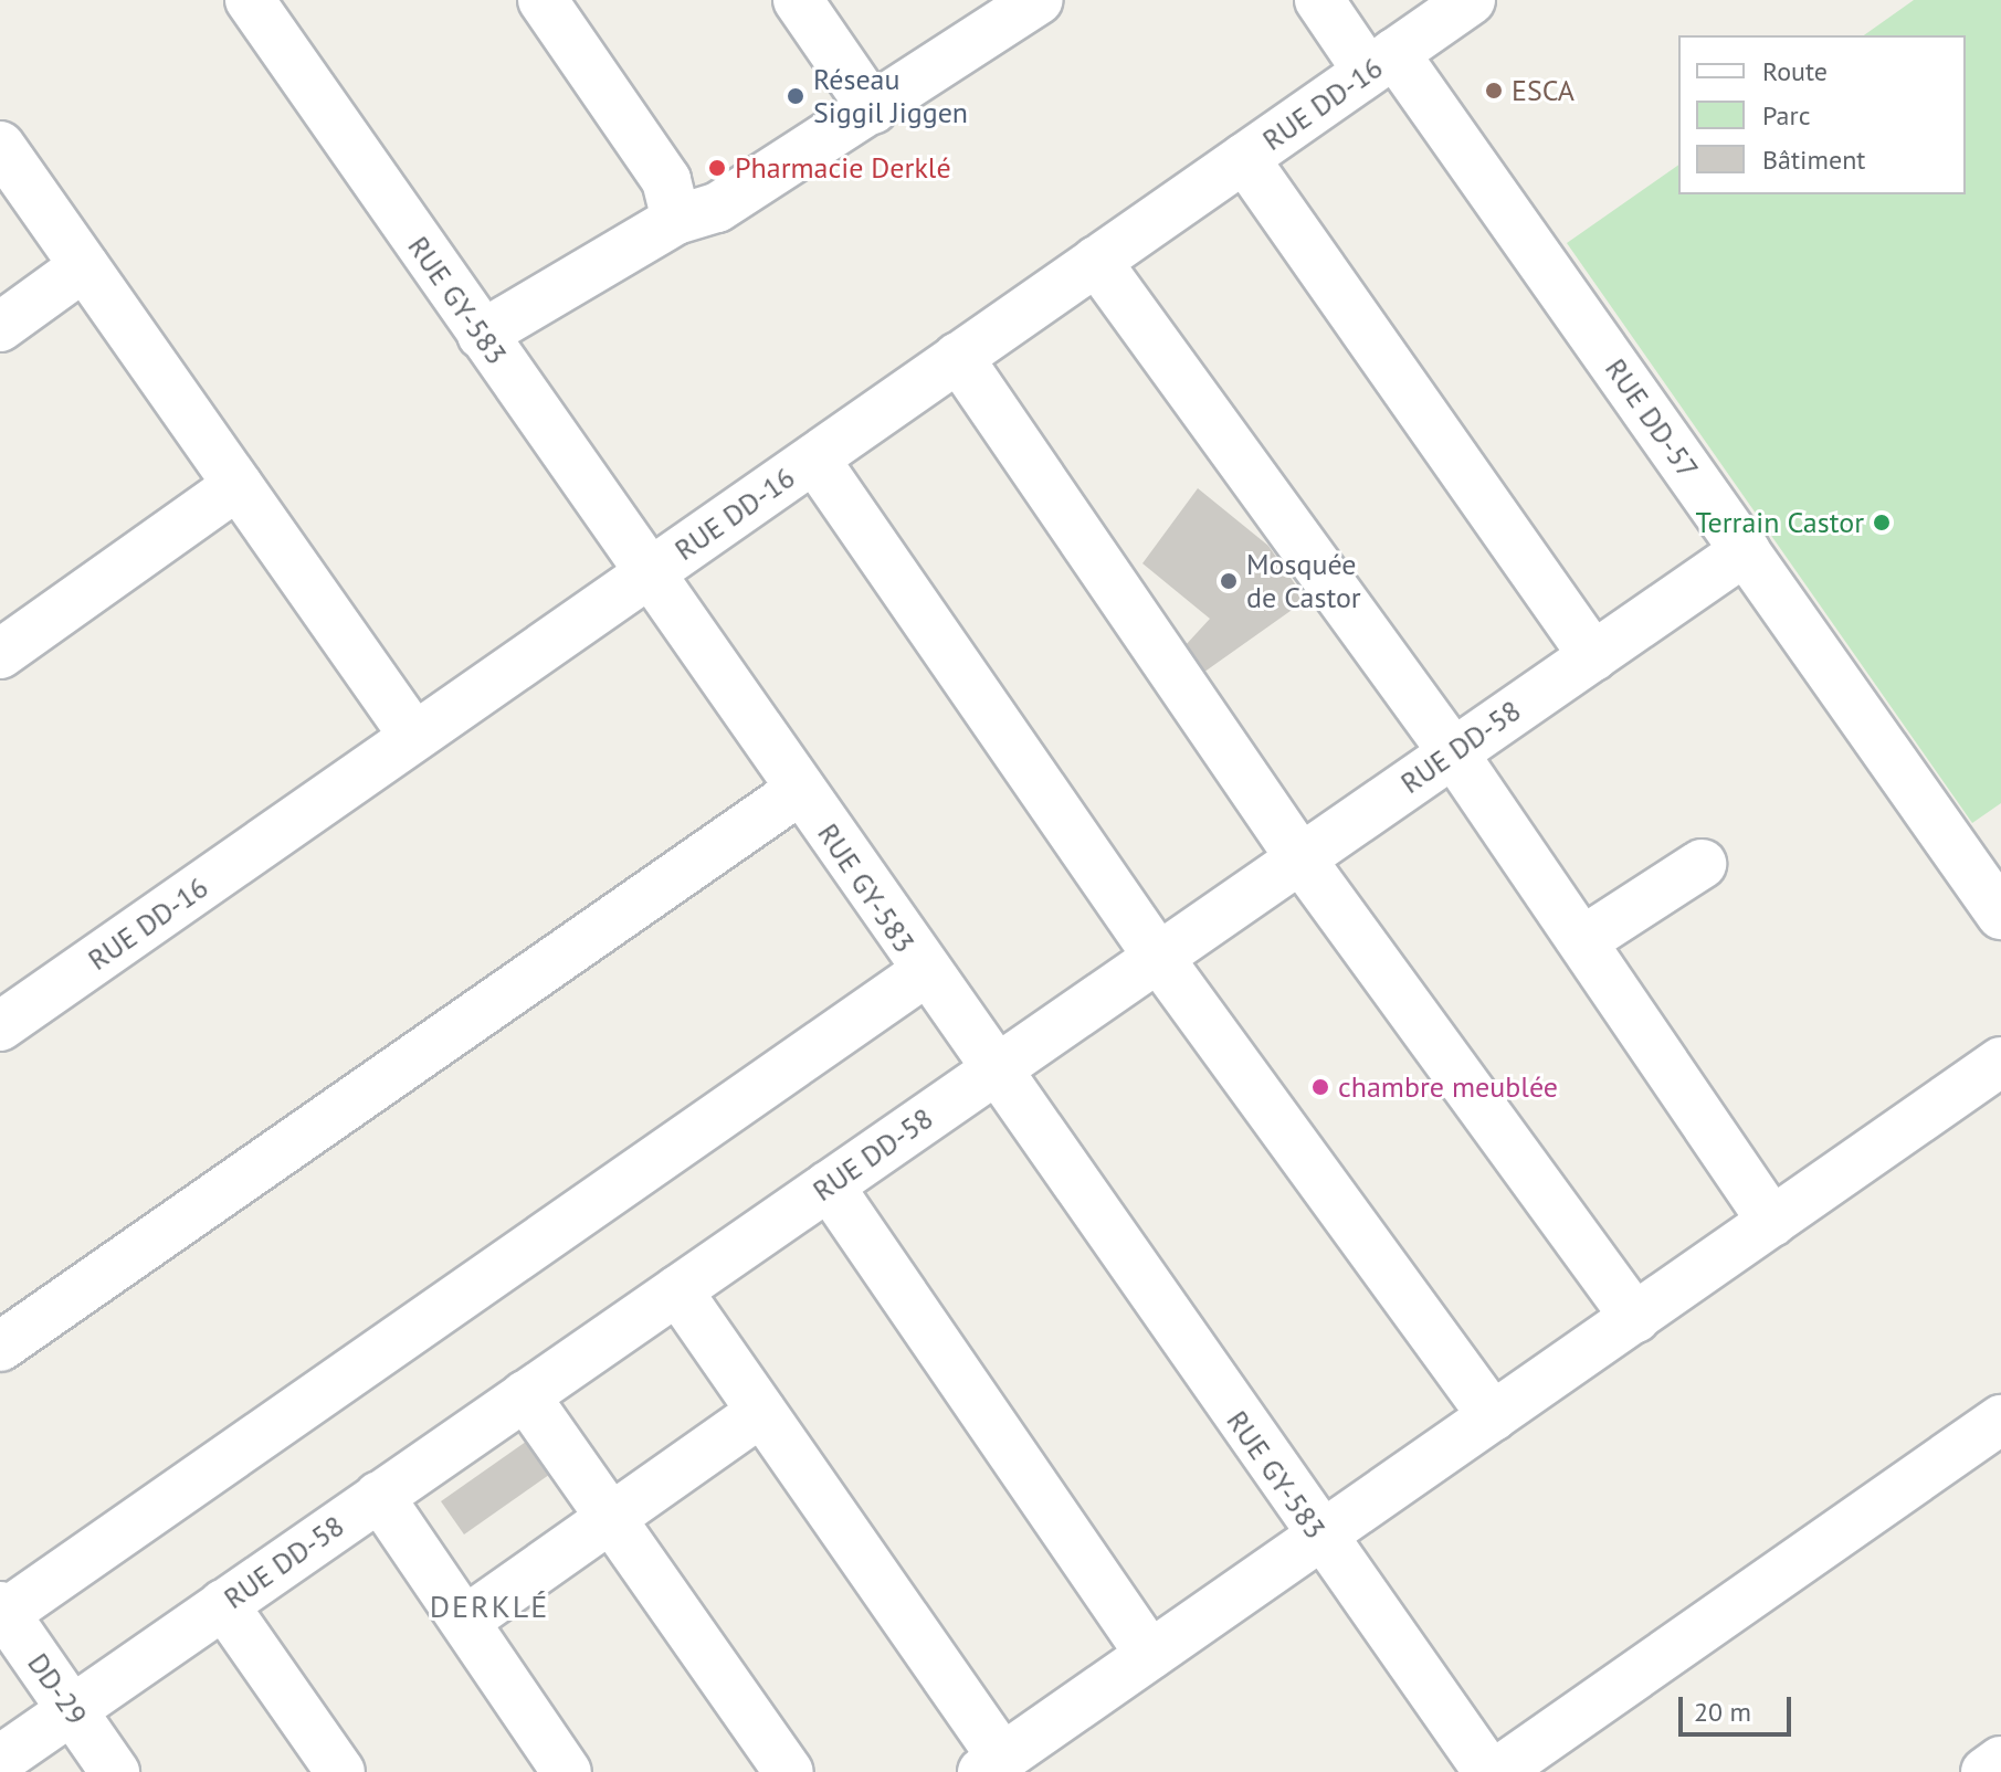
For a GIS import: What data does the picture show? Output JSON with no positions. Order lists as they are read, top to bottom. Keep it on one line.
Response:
{"streets":{"street":["RUE DD-16","RUE GY-583","RUE DD-57","RUE DD-58","DD-29"]},"crossings":[["RUE DD-16","RUE GY-583"],["RUE DD-16","RUE DD-57"],["RUE GY-583","RUE DD-58"],["RUE DD-57","RUE DD-58"],["RUE DD-58","DD-29"]],"districts":["DERKLÉ"],"places":["ESCA","Réseau Siggil Jiggen","Pharmacie Derklé","Terrain Castor","Mosquée de Castor","chambre meublée"],"legend":["Route","Parc","Bâtiment"],"scale_bar":"20 m"}
